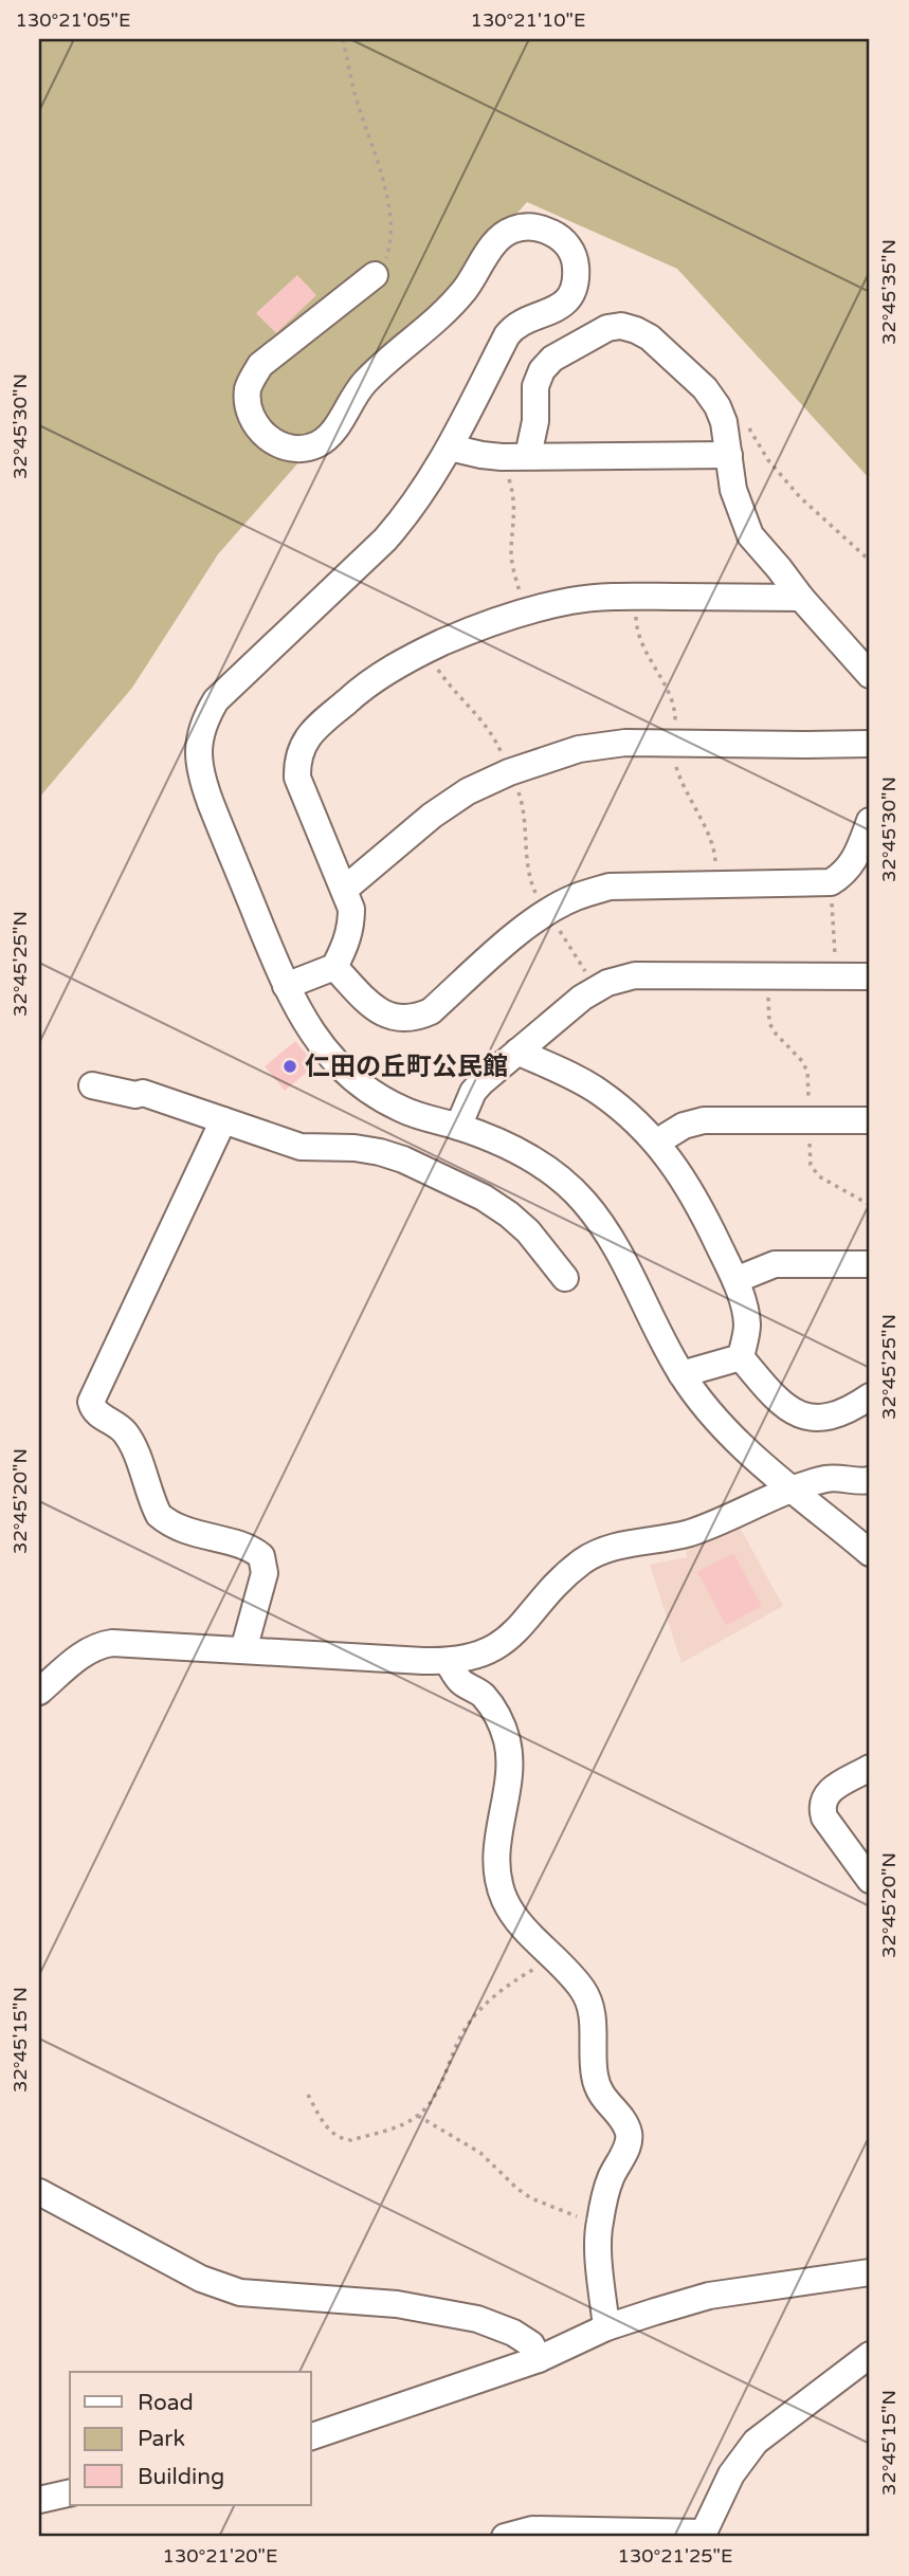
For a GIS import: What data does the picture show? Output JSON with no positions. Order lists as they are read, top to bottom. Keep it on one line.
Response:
{"places":["仁田の丘町公民館"],"legend":["Road","Park","Building"],"coordinates":["130°21'05\"E","130°21'10\"E","32°45'35\"N","32°45'30\"N","32°45'25\"N","32°45'20\"N","32°45'15\"N","130°21'20\"E","130°21'25\"E"]}
